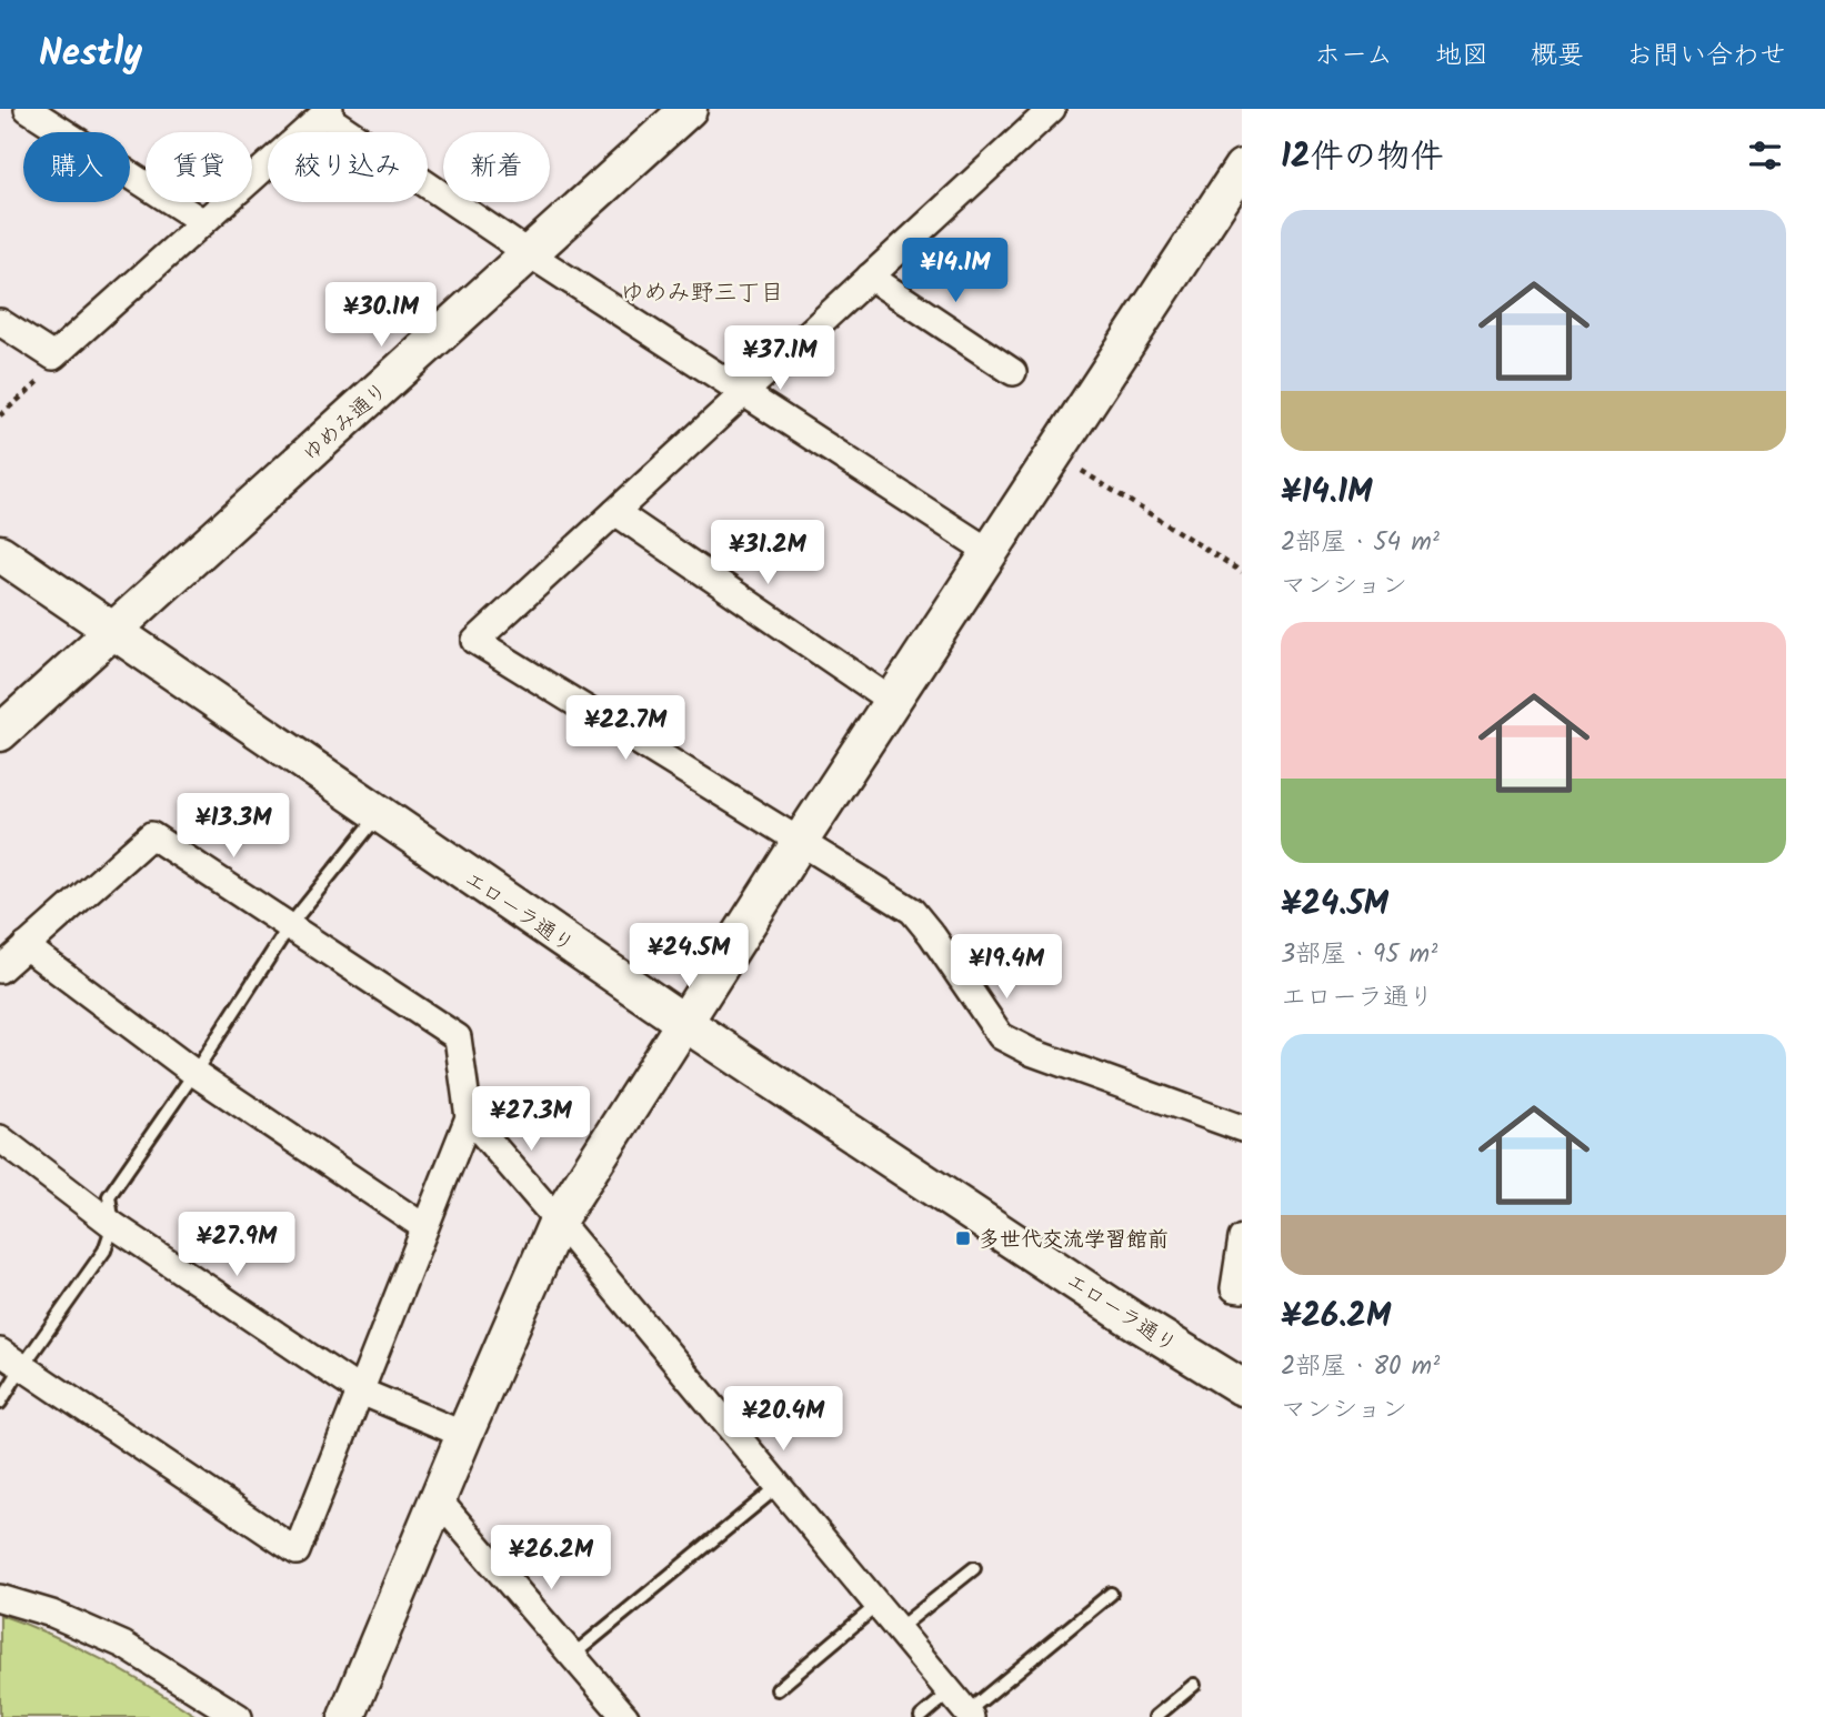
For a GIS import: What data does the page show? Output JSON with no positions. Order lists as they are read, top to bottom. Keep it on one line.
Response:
{"streets":{"street":["ゆめみ通り","エローラ通り"]},"crossings":[["ゆめみ通り","エローラ通り"]],"districts":["ゆめみ野三丁目"],"places":{"transit":["多世代交流学習館前"]},"page":{"header":"Nestly","nav":["ホーム","地図","概要","お問い合わせ"],"heading":"12件の物件","chip":["購入","賃貸","絞り込み","新着"],"list":[{"name":"¥14.1M","note":"2部屋 · 54 m² · マンション"},{"name":"¥24.5M","note":"3部屋 · 95 m² · エローラ通り"},{"name":"¥26.2M","note":"2部屋 · 80 m² · マンション"}],"price":["¥14.1M","¥30.1M","¥37.1M","¥31.2M","¥22.7M","¥13.3M","¥24.5M","¥19.4M","¥27.3M","¥27.9M","¥20.4M","¥26.2M"]}}
